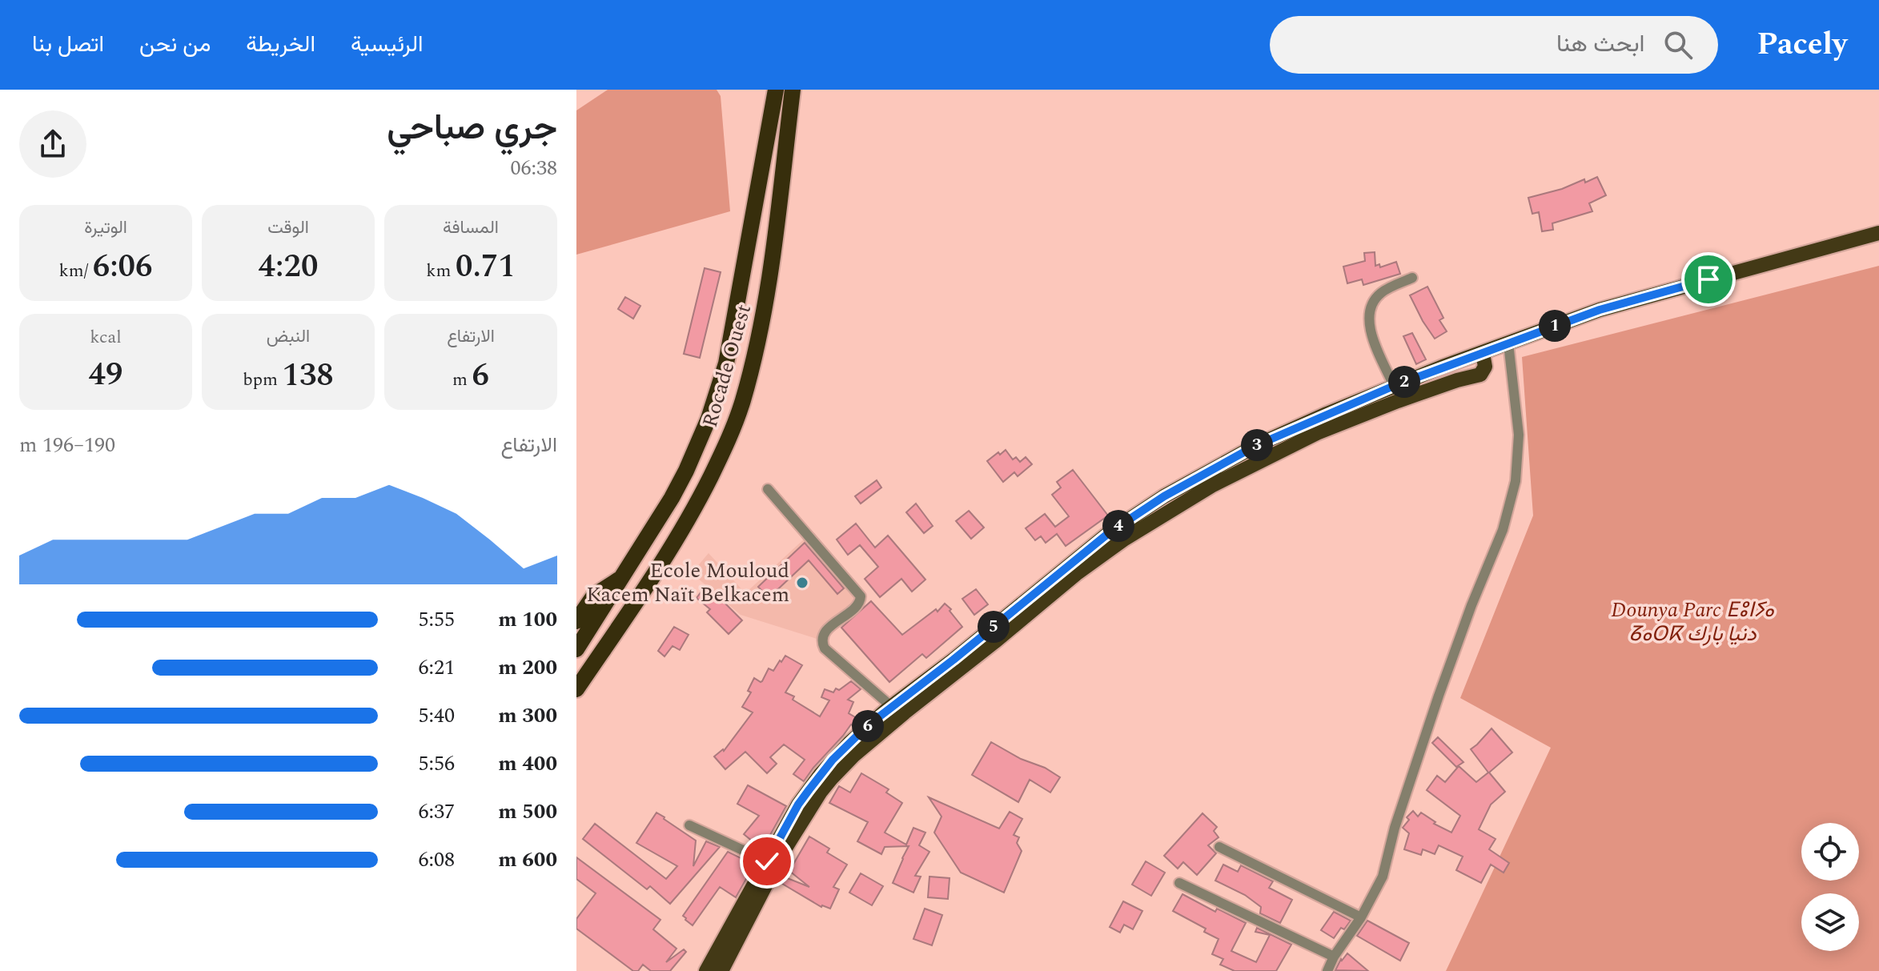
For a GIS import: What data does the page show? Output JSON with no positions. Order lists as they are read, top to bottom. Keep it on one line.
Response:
{"streets":{"highway":["Rocade Ouest"]},"parks":["Dounya Parc ⴹⵓⵏⵢⴰ ⵒⴰⵔⴽ دنيا بارك"],"places":["Ecole Mouloud Kacem Naït Belkacem"],"page":{"header":"Pacely","search":"ابحث هنا","nav":["الرئيسية","الخريطة","من نحن","اتصل بنا"],"heading":["جري صباحي","06:38"],"stats":[["المسافة","0.71 km"],["الوقت","4:20"],["الوتيرة","6:06 /km"],["الارتفاع","6 m"],["النبض","138 bpm"],["kcal","49"]],"pins":["1","2","3","4","5","6"],"chart":["الارتفاع","190–196 m"],"list":[{"name":"100 m","note":"5:55"},{"name":"200 m","note":"6:21"},{"name":"300 m","note":"5:40"},{"name":"400 m","note":"5:56"},{"name":"500 m","note":"6:37"},{"name":"600 m","note":"6:08"}]}}
